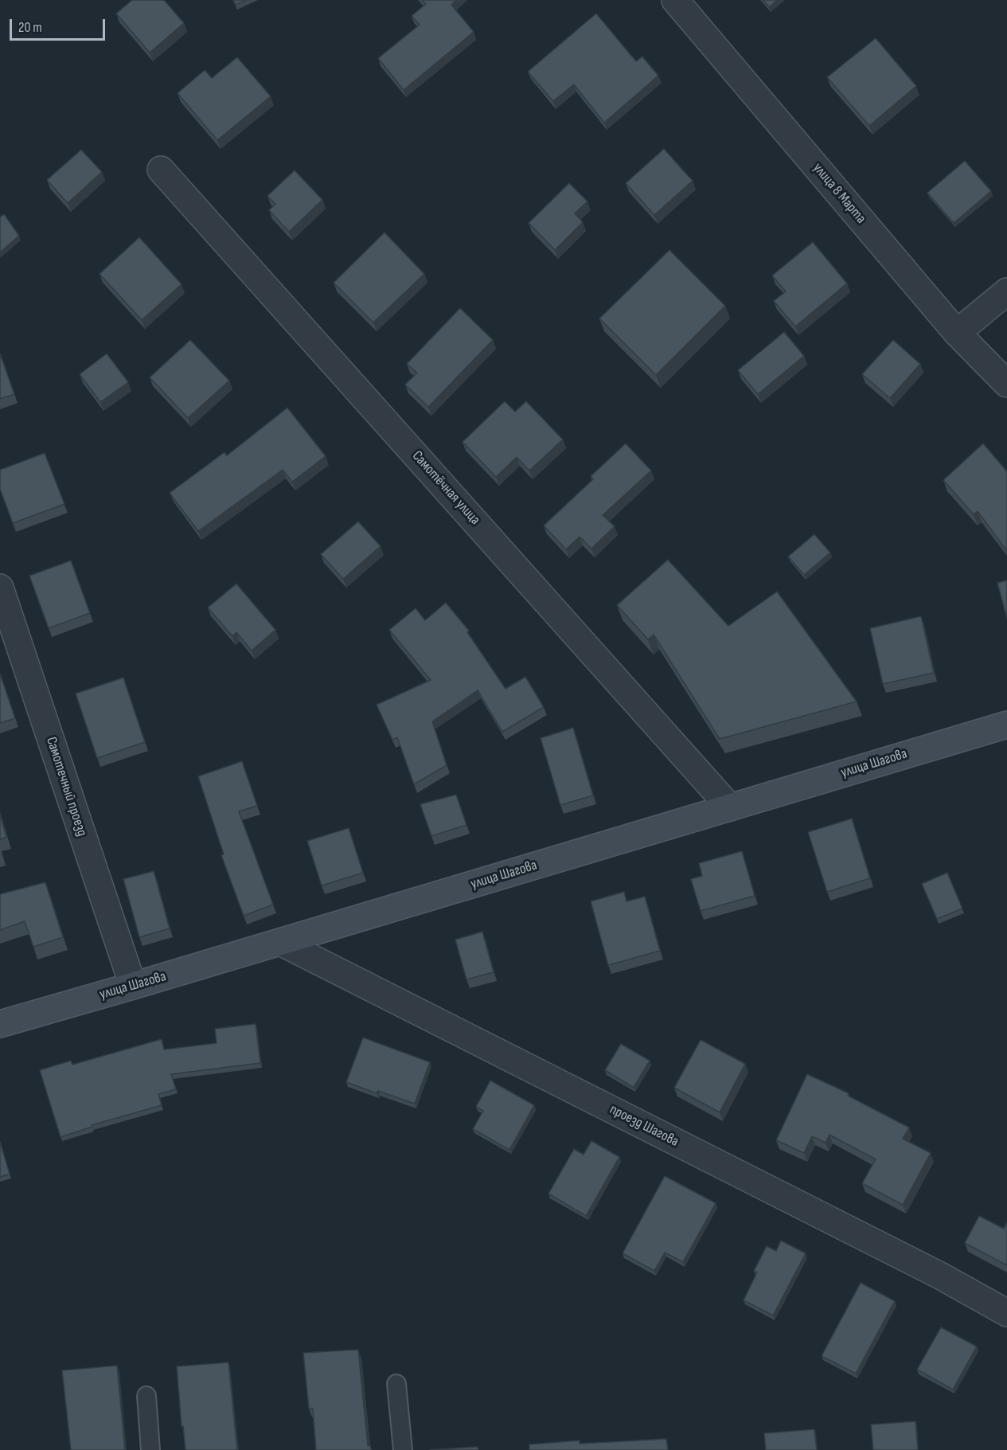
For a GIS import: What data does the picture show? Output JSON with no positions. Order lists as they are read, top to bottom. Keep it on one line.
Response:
{"streets":{"main road":["улица Шагова"],"street":["улица 8 Марта","Самотёчная улица","Самотечный проезд","проезд Шагова"]},"crossings":[["Самотёчная улица","улица Шагова"],["улица Шагова","Самотечный проезд"],["улица Шагова","проезд Шагова"]],"scale_bar":"20 m"}
